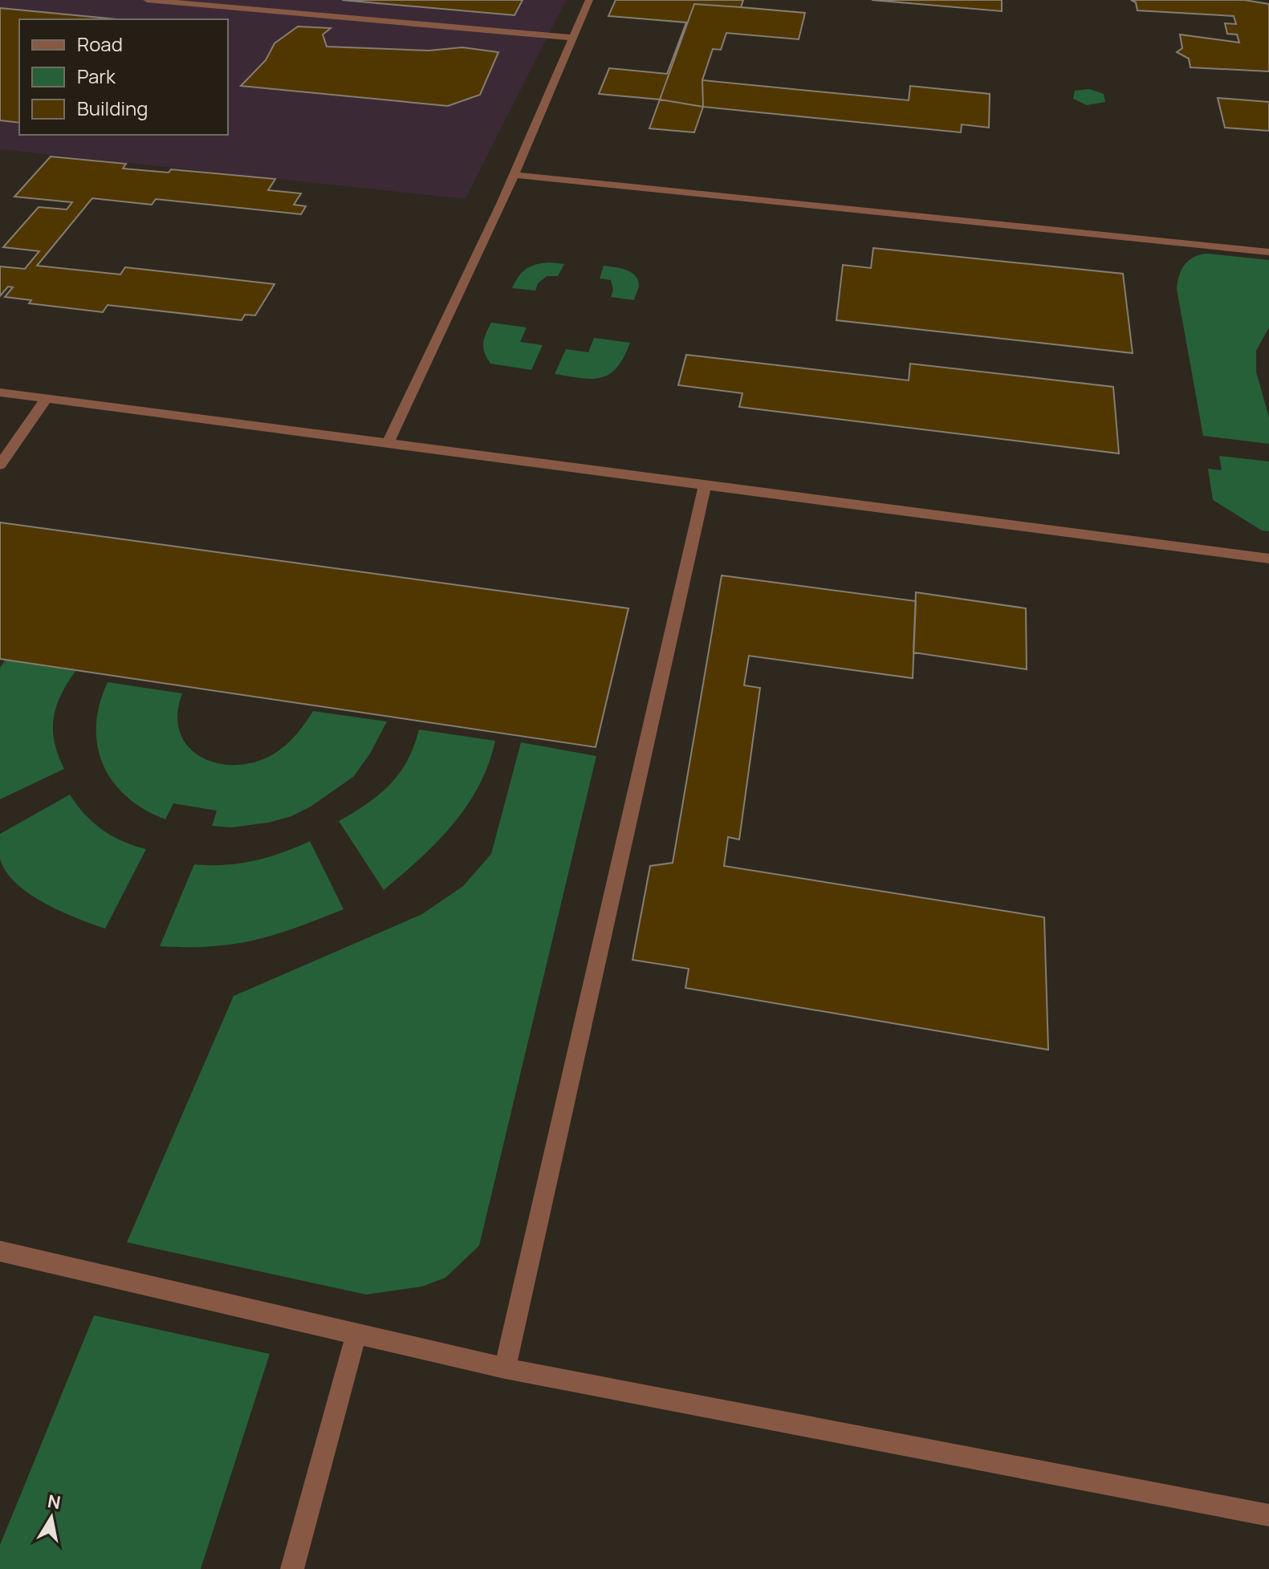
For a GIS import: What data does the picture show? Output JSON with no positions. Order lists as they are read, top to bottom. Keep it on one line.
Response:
{"legend":["Road","Park","Building"],"north":"top"}
